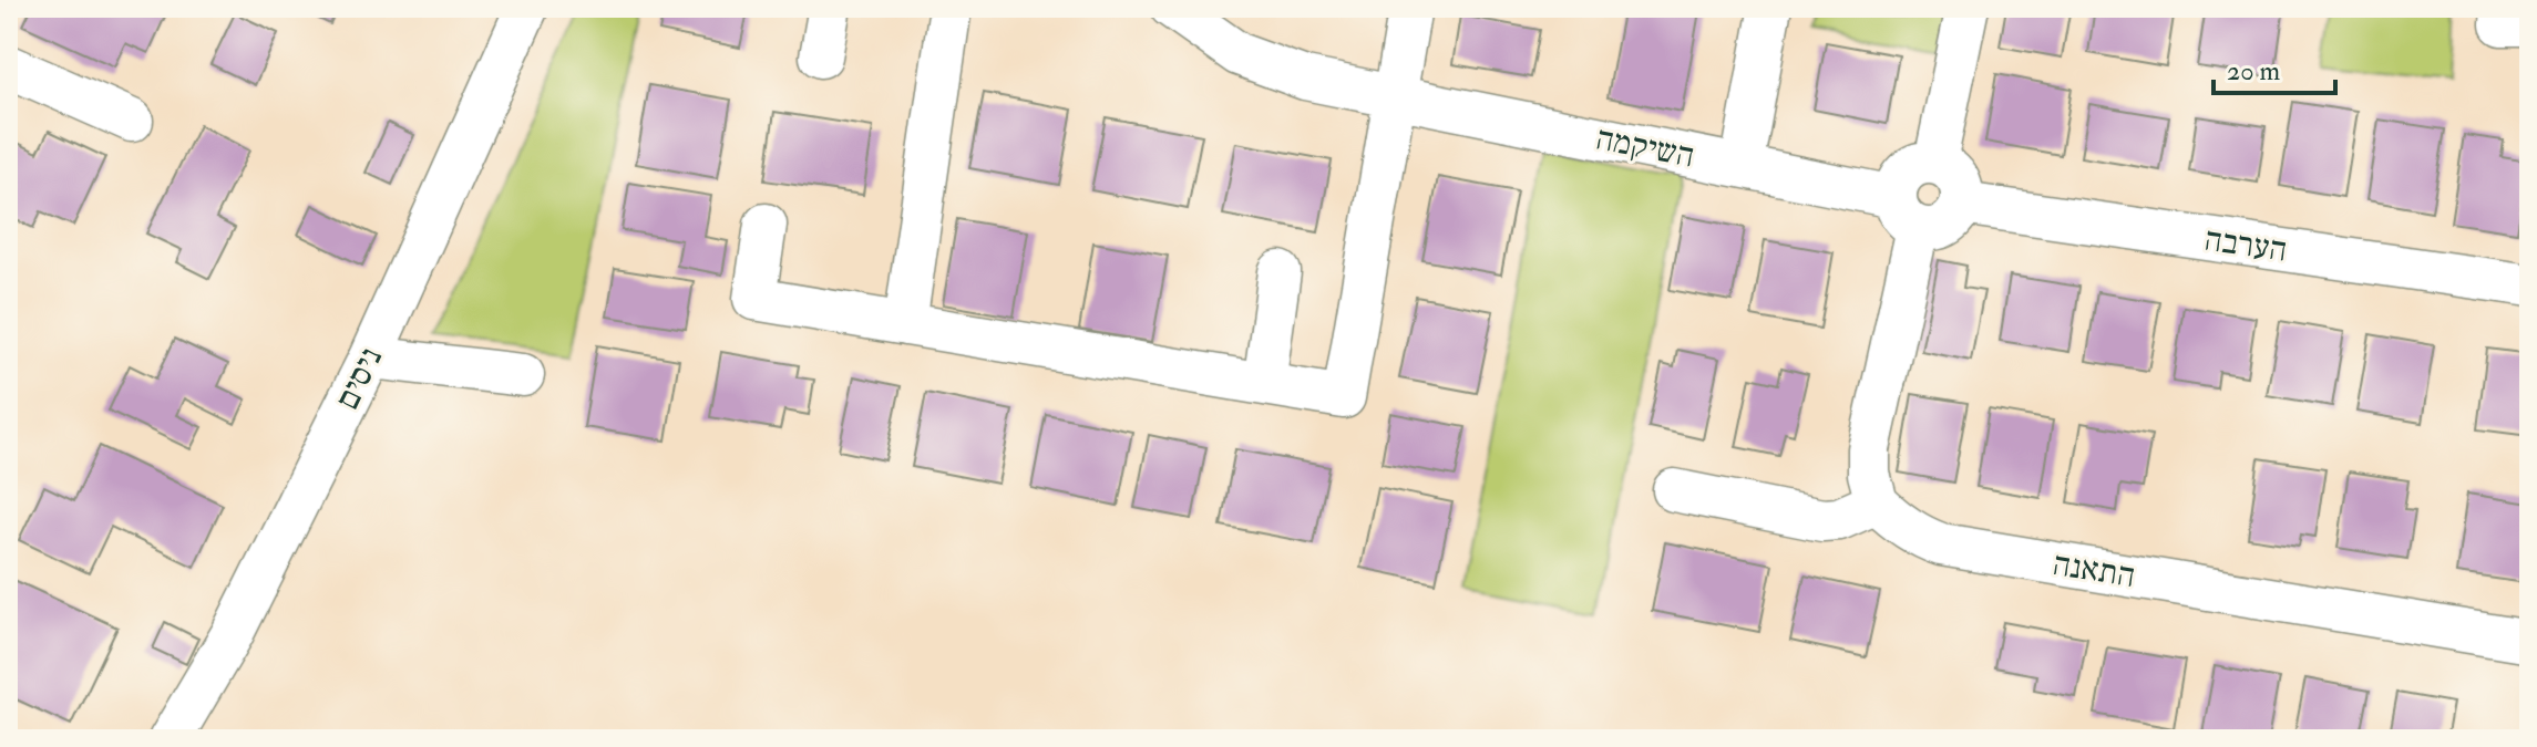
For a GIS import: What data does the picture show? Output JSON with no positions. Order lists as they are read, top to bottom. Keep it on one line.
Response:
{"streets":{"street":["השיקמה","הערבה","ניסים","התאנה"]},"crossings":[["השיקמה","הערבה"]],"scale_bar":"20 m"}
